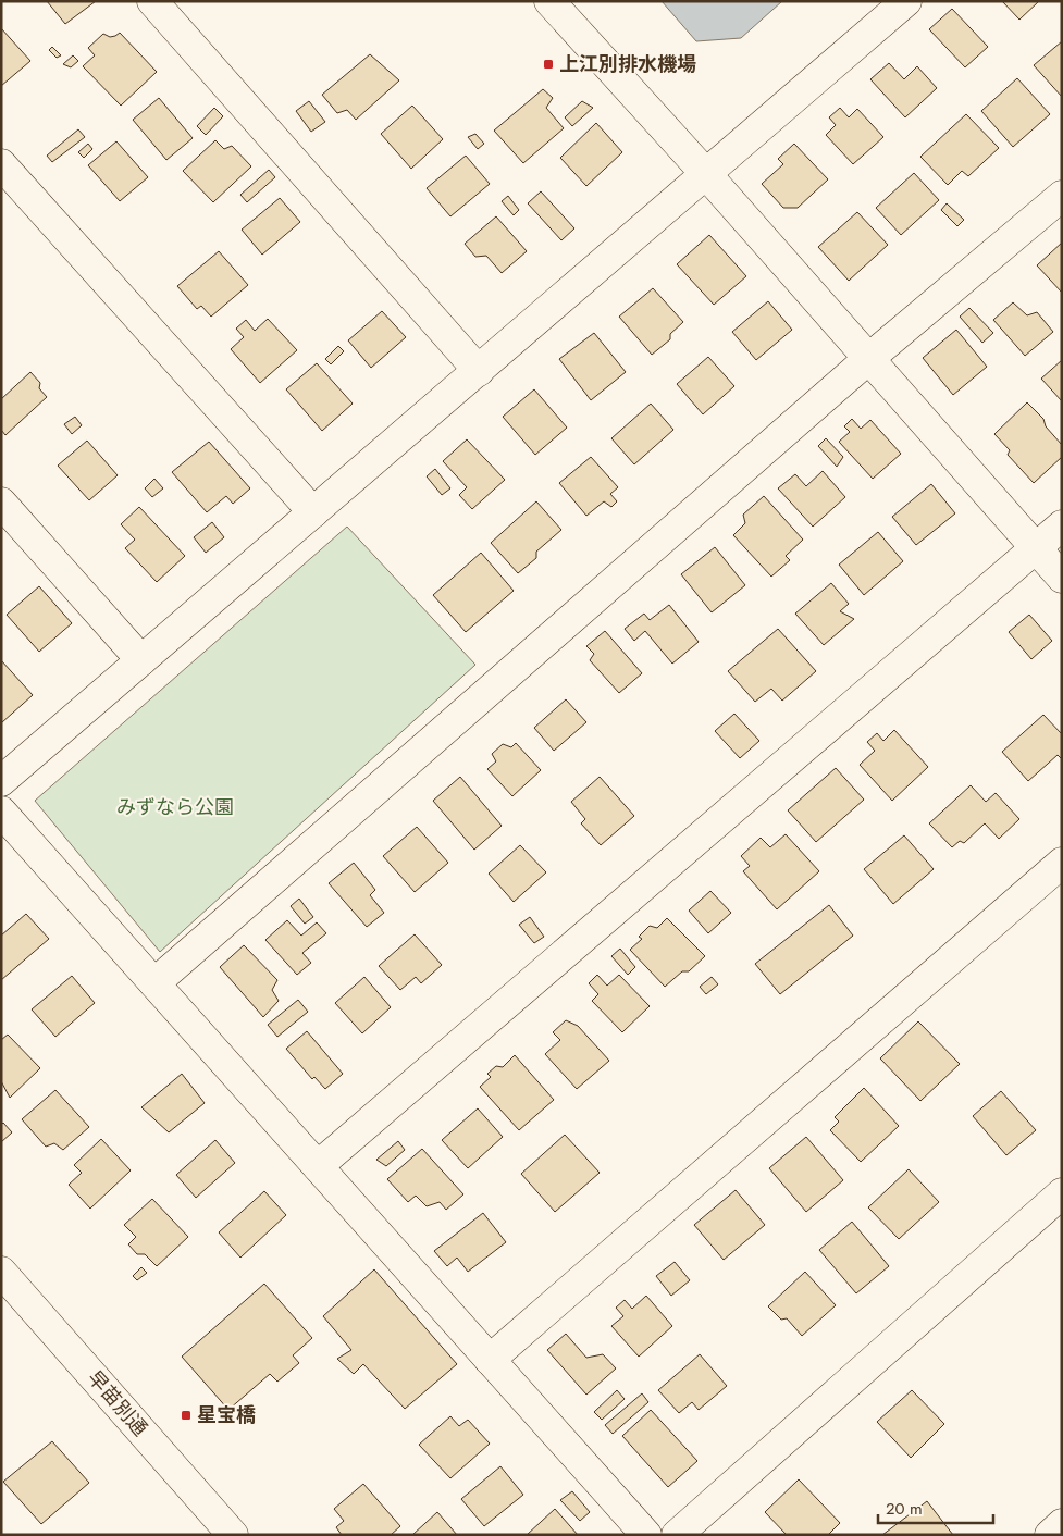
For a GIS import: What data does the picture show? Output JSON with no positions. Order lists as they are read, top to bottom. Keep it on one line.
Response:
{"streets":{"street":["早苗別通"]},"parks":["みずなら公園"],"places":{"transit":["上江別排水機場","星宝橋"]},"scale_bar":"20 m"}
